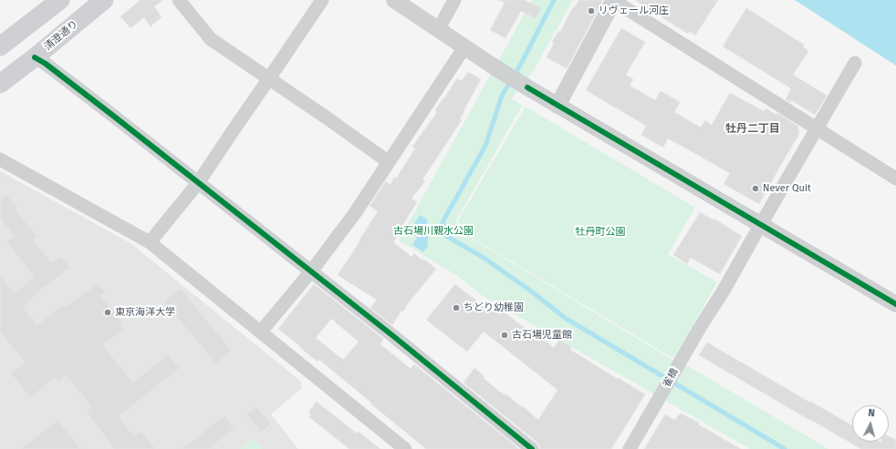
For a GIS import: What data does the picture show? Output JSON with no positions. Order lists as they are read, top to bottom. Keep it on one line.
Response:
{"streets":{"main road":["清澄通り"],"street":["雀橋"]},"districts":["牡丹二丁目"],"parks":["古石場川親水公園","牡丹町公園"],"places":["リヴェール河庄","Never Quit","ちどり幼稚園","東京海洋大学","古石場児童館"],"north":"top"}
